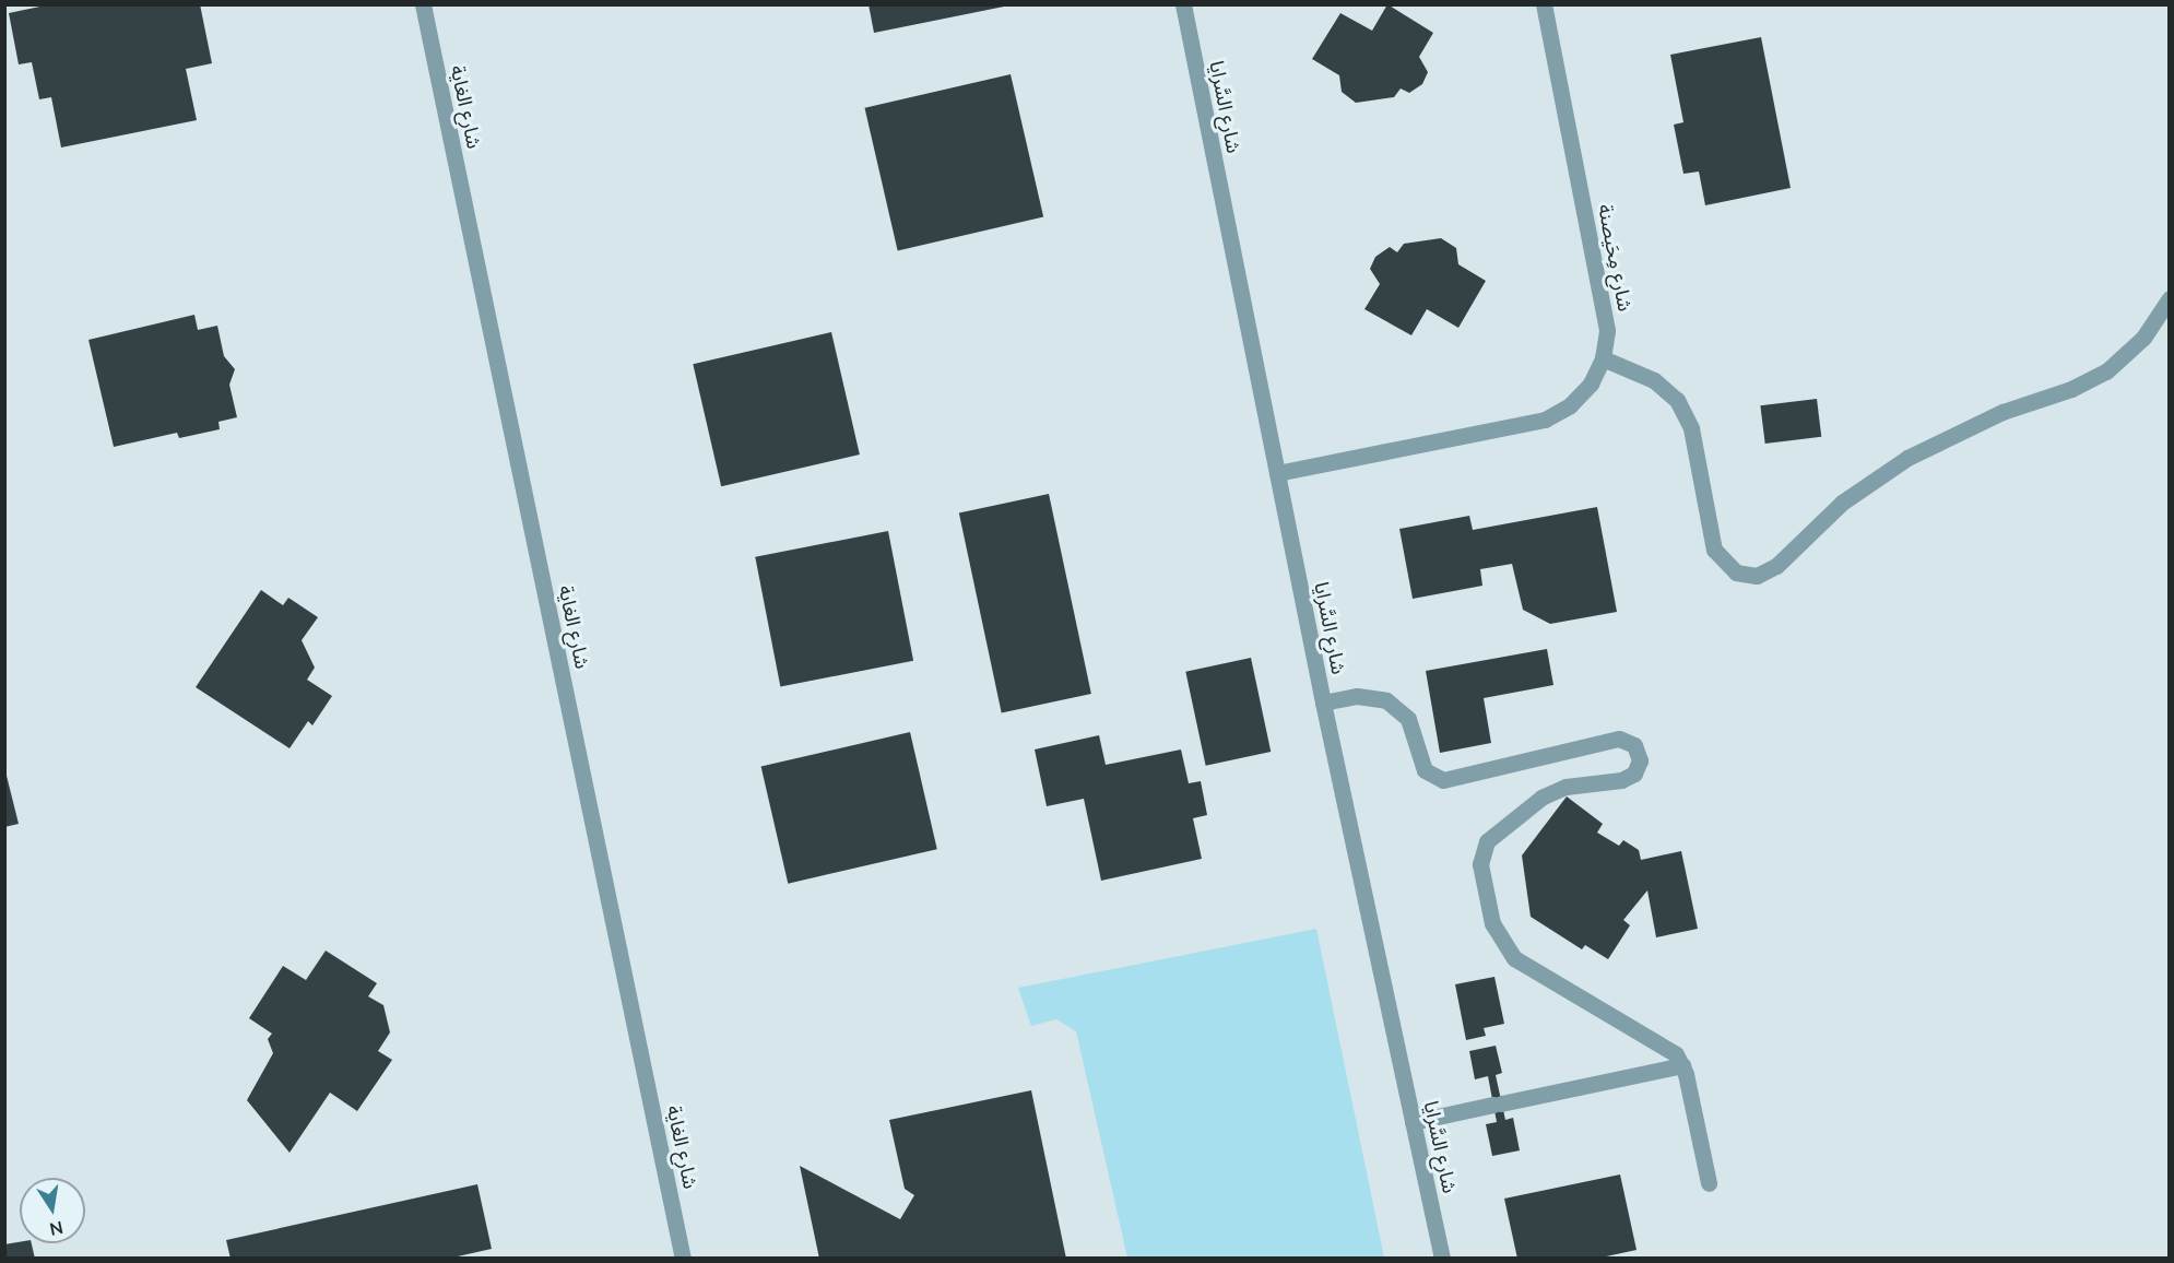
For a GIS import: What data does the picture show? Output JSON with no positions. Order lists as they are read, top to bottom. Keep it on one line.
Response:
{"streets":{"street":["شارع الغاية","شارع السَّرايا","شارع مِحَيصنة"]},"crossings":[["شارع السَّرايا","شارع مِحَيصنة"]],"north":"bottom"}
